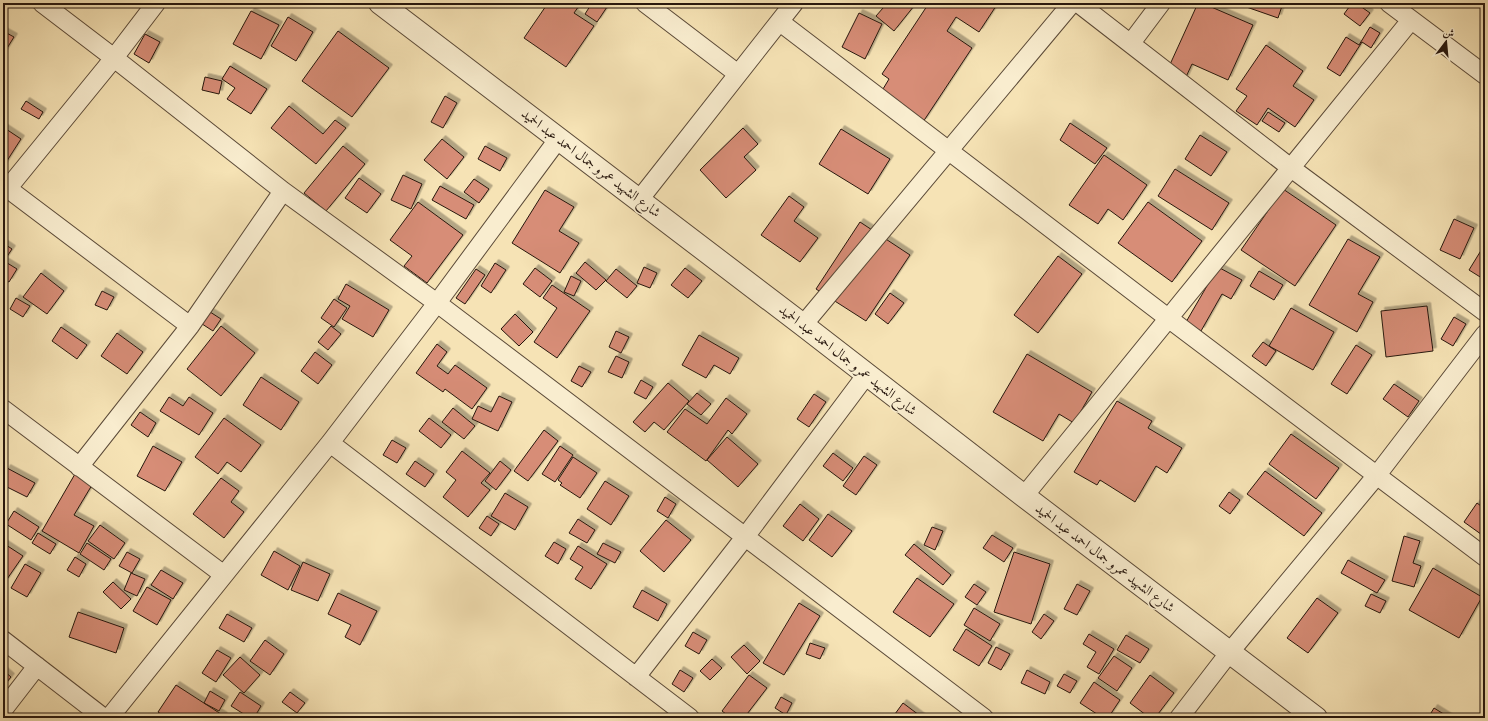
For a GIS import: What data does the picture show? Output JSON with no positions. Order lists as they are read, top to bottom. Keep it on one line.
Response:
{"streets":{"street":["شارع الشهيد عمرو جمال احمد عبد الحميد"]},"north":"top"}
